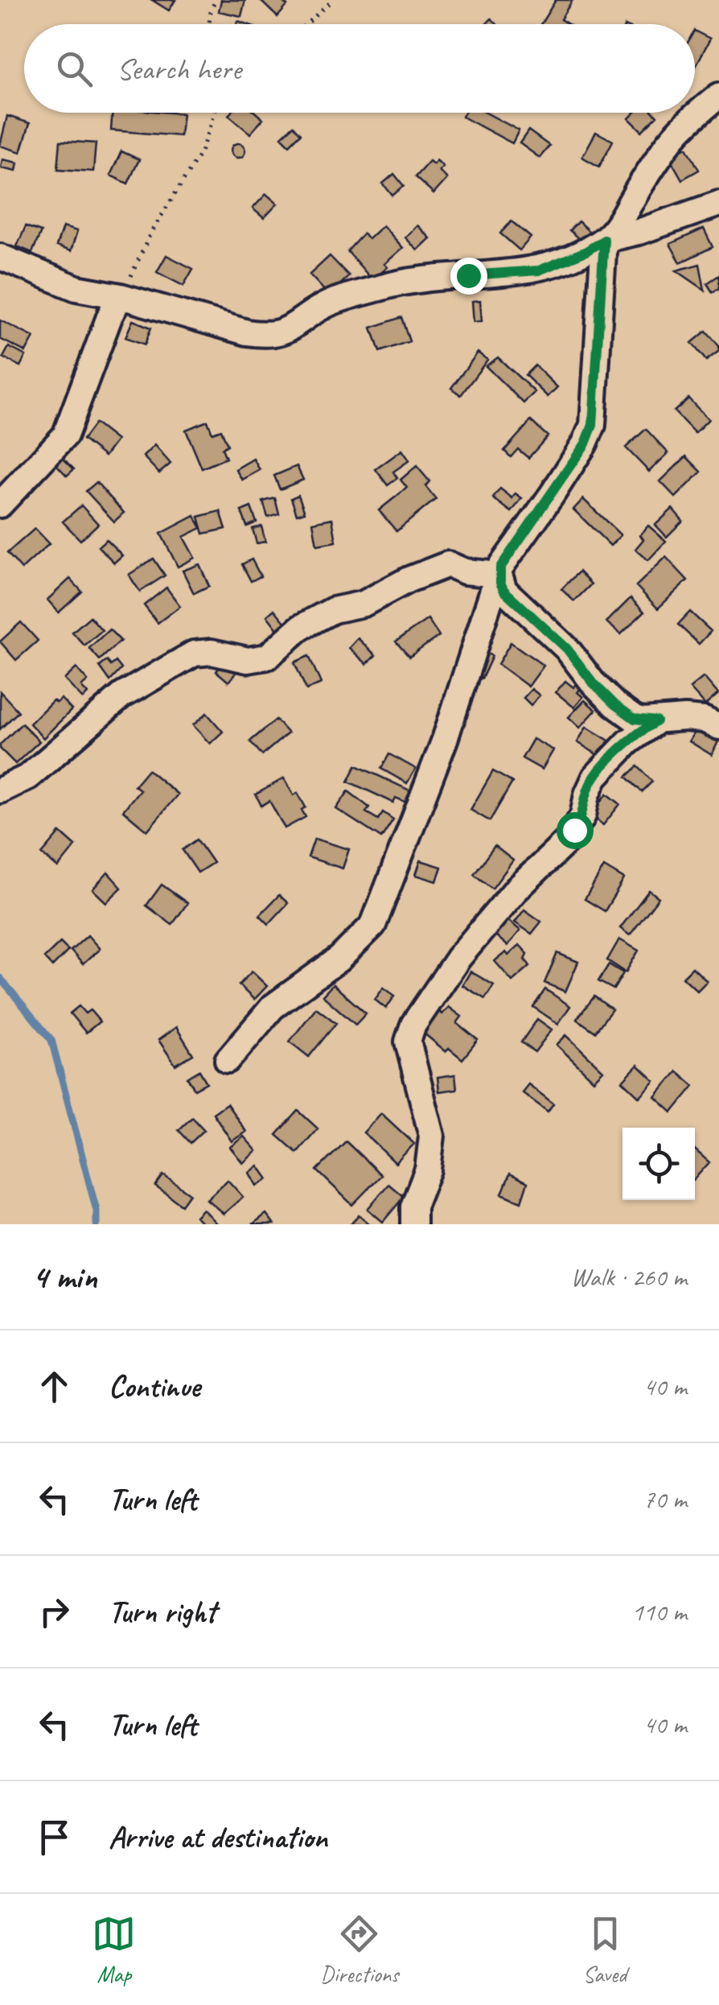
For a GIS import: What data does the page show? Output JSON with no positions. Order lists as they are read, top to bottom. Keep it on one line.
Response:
{"page":{"search":"Search here","heading":["4 min","Walk · 260 m"],"list":[["Continue","40 m"],["Turn left","70 m"],["Turn right","110 m"],["Turn left","40 m"],"Arrive at destination"],"nav":["Map","Directions","Saved"]}}
